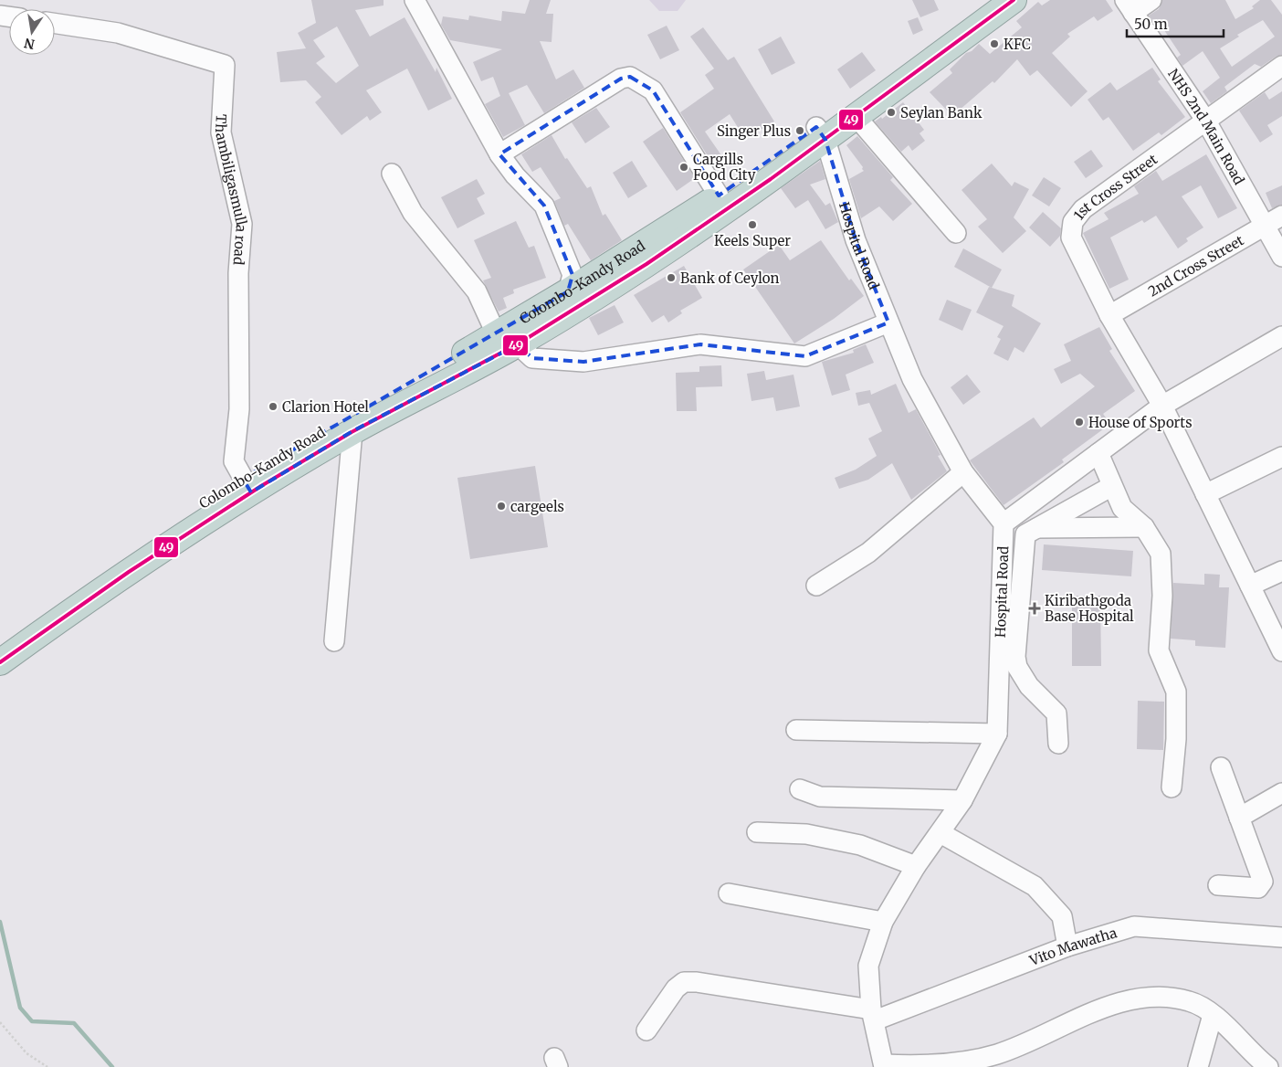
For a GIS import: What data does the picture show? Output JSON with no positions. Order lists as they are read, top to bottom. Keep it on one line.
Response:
{"streets":{"highway":["Colombo-Kandy Road"],"street":["NHS 2nd Main Road","1st Cross Street","Thambiligasmulla road","Hospital Road","2nd Cross Street","Vito Mawatha"]},"crossings":[["NHS 2nd Main Road","1st Cross Street"],["NHS 2nd Main Road","2nd Cross Street"],["1st Cross Street","2nd Cross Street"],["Thambiligasmulla road","Colombo-Kandy Road"],["Hospital Road","Colombo-Kandy Road"],["Hospital Road","Vito Mawatha"]],"places":{"other":["KFC","Seylan Bank","Singer Plus","Cargills Food City","Keels Super","Bank of Ceylon","Clarion Hotel","House of Sports","cargeels"],"health":["Kiribathgoda Base Hospital"]},"lines":["transit line 49"],"scale_bar":"50 m","north":"bottom"}
